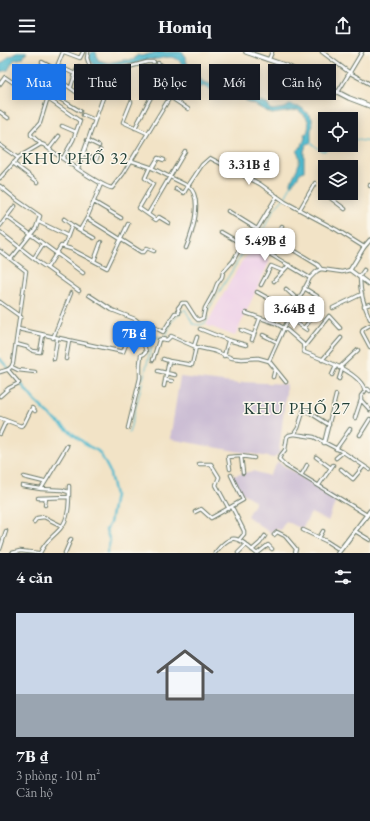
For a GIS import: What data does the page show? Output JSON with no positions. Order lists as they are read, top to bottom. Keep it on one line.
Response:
{"districts":["KHU PHỐ 32","KHU PHỐ 27"],"page":{"header":"Homiq","chip":["Mua","Thuê","Bộ lọc","Mới","Căn hộ"],"price":["3.31B ₫","5.49B ₫","3.64B ₫","7B ₫"],"heading":"4 căn","list":[{"name":"7B ₫","note":"3 phòng · 101 m² · Căn hộ"}]}}
